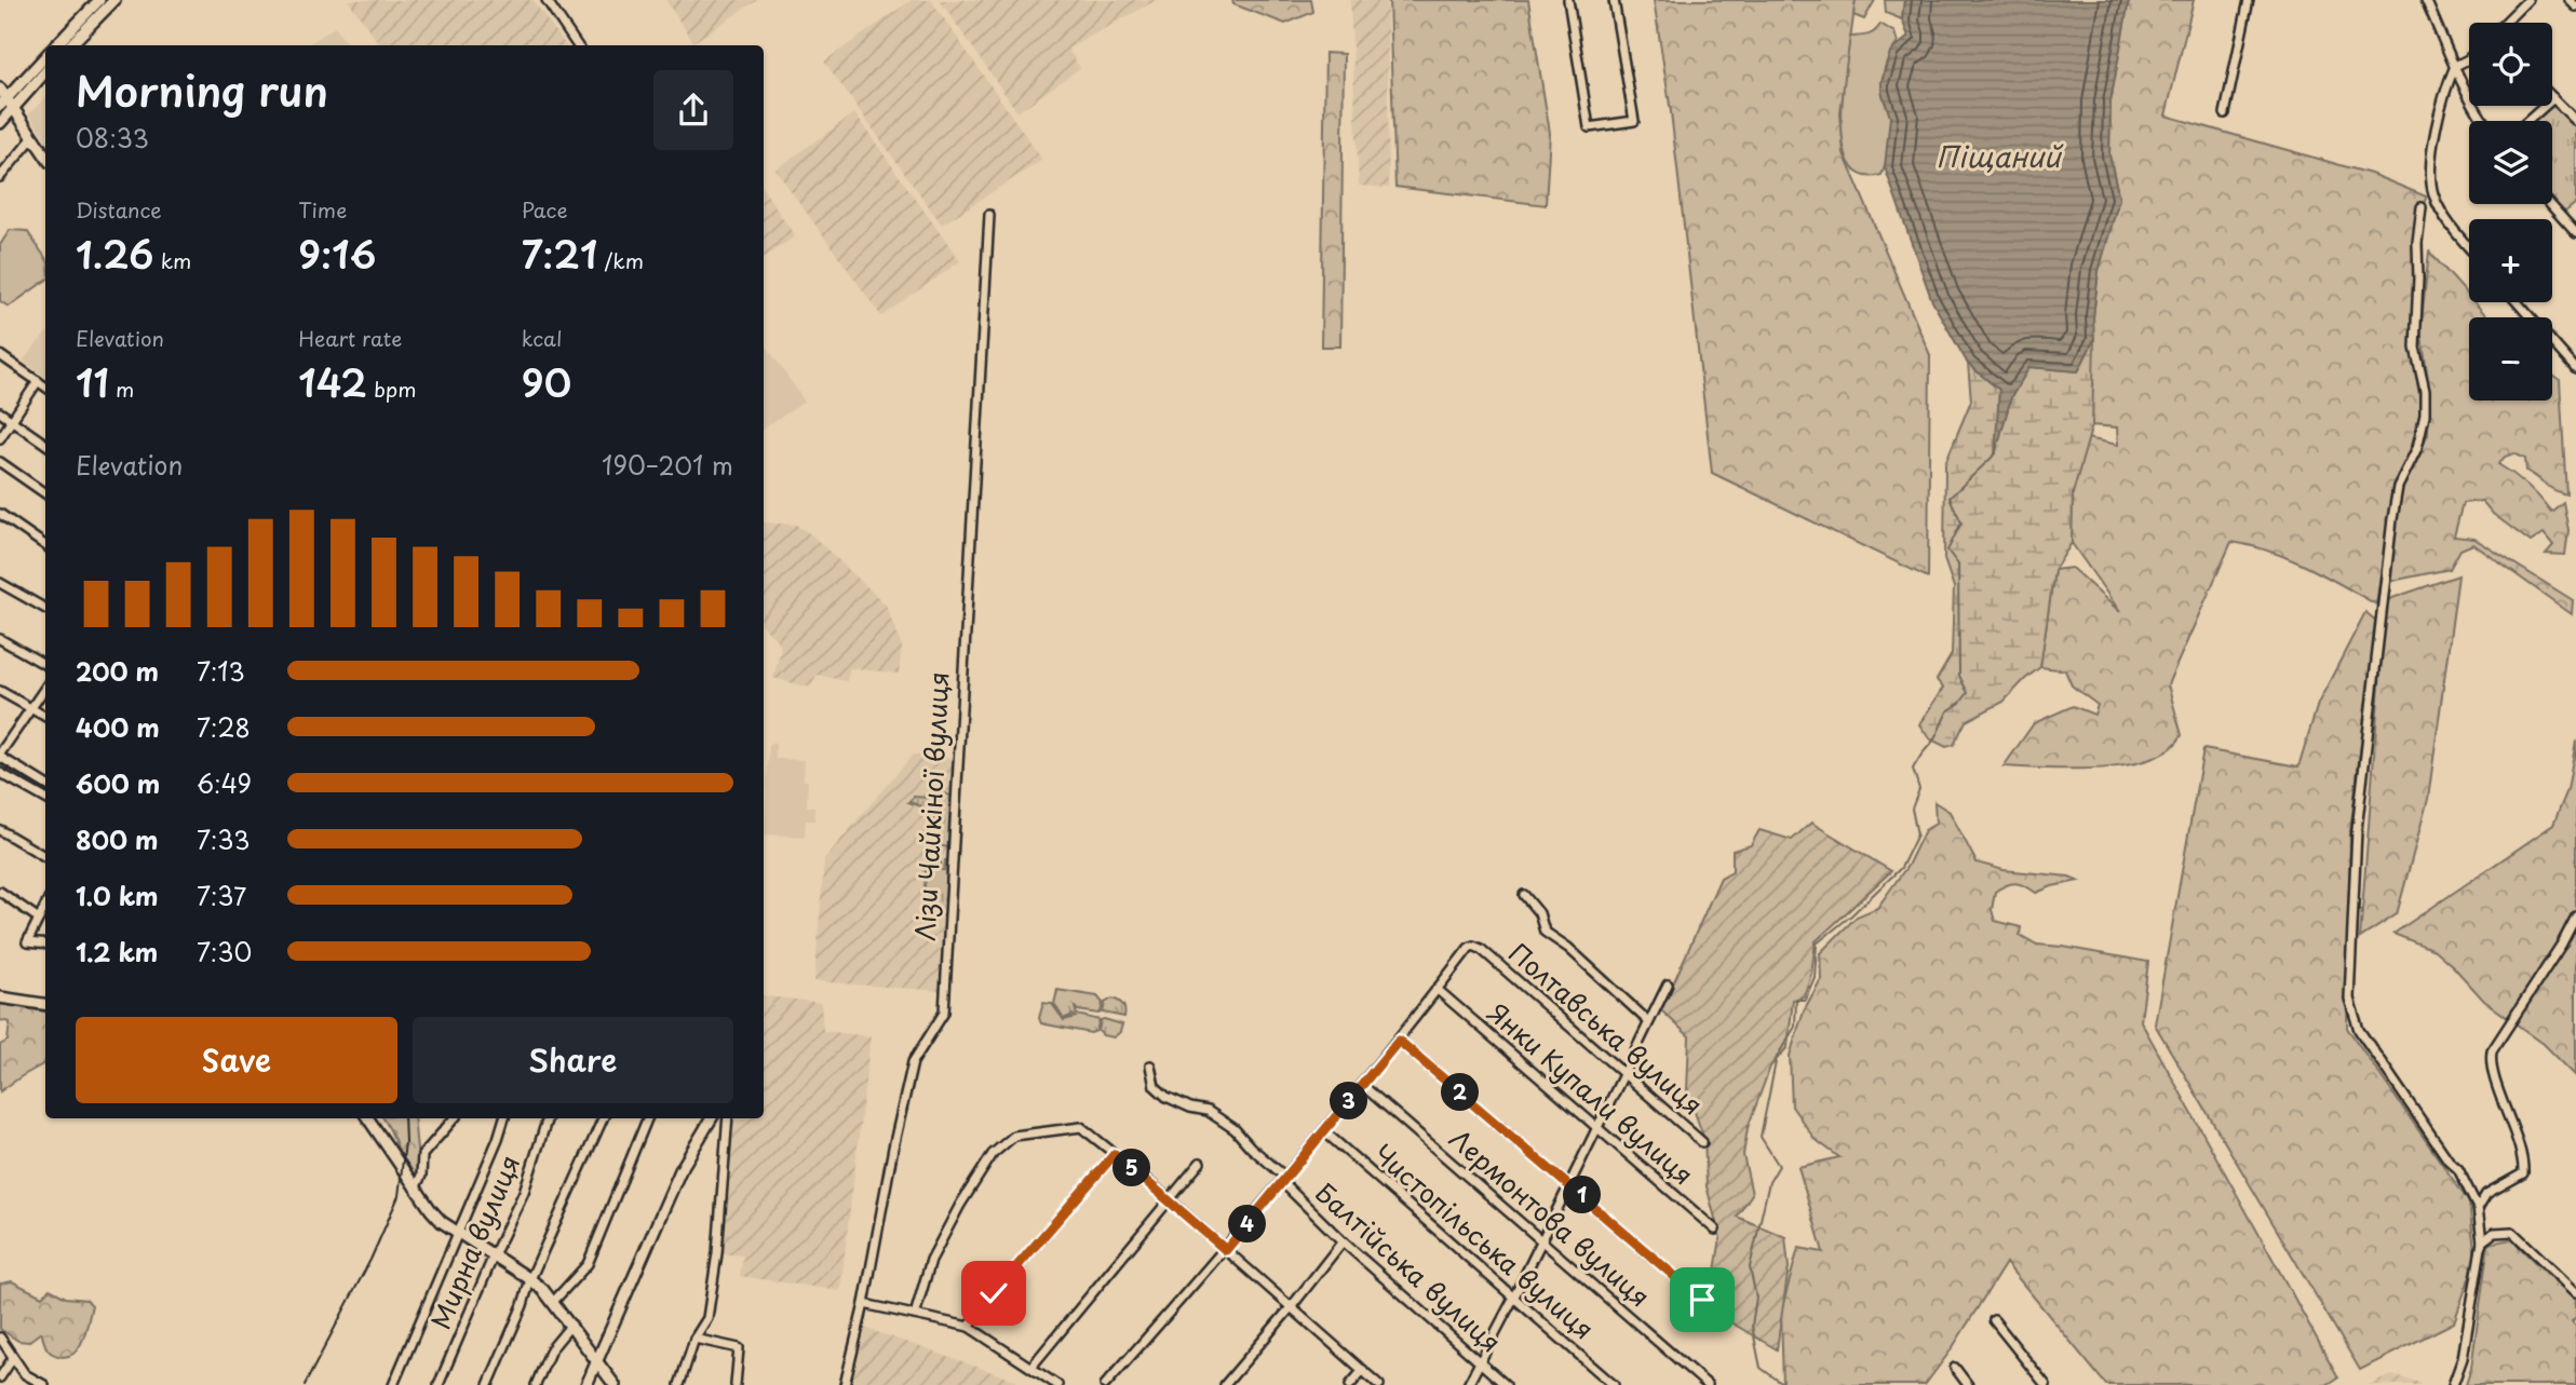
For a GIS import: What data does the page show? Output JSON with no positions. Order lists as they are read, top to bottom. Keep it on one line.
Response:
{"streets":{"street":["Лізи Чайкіної вулиця","Полтавська вулиця","Янки Купали вулиця","Лермонтова вулиця","Мирна вулиця","Чистопільська вулиця","Балтійська вулиця"]},"crossings":[["Полтавська вулиця","Янки Купали вулиця"]],"water":["Піщаний"],"page":{"map_buttons":["+","−"],"heading":["Morning run","08:33"],"stats":[["Distance","1.26 km"],["Time","9:16"],["Pace","7:21 /km"],["Elevation","11 m"],["Heart rate","142 bpm"],["kcal","90"]],"chart":["Elevation","190–201 m"],"list":[{"name":"200 m","note":"7:13"},{"name":"400 m","note":"7:28"},{"name":"600 m","note":"6:49"},{"name":"800 m","note":"7:33"},{"name":"1.0 km","note":"7:37"},{"name":"1.2 km","note":"7:30"}],"buttons":["Save","Share"],"pins":["2","3","5","1","4"]}}
